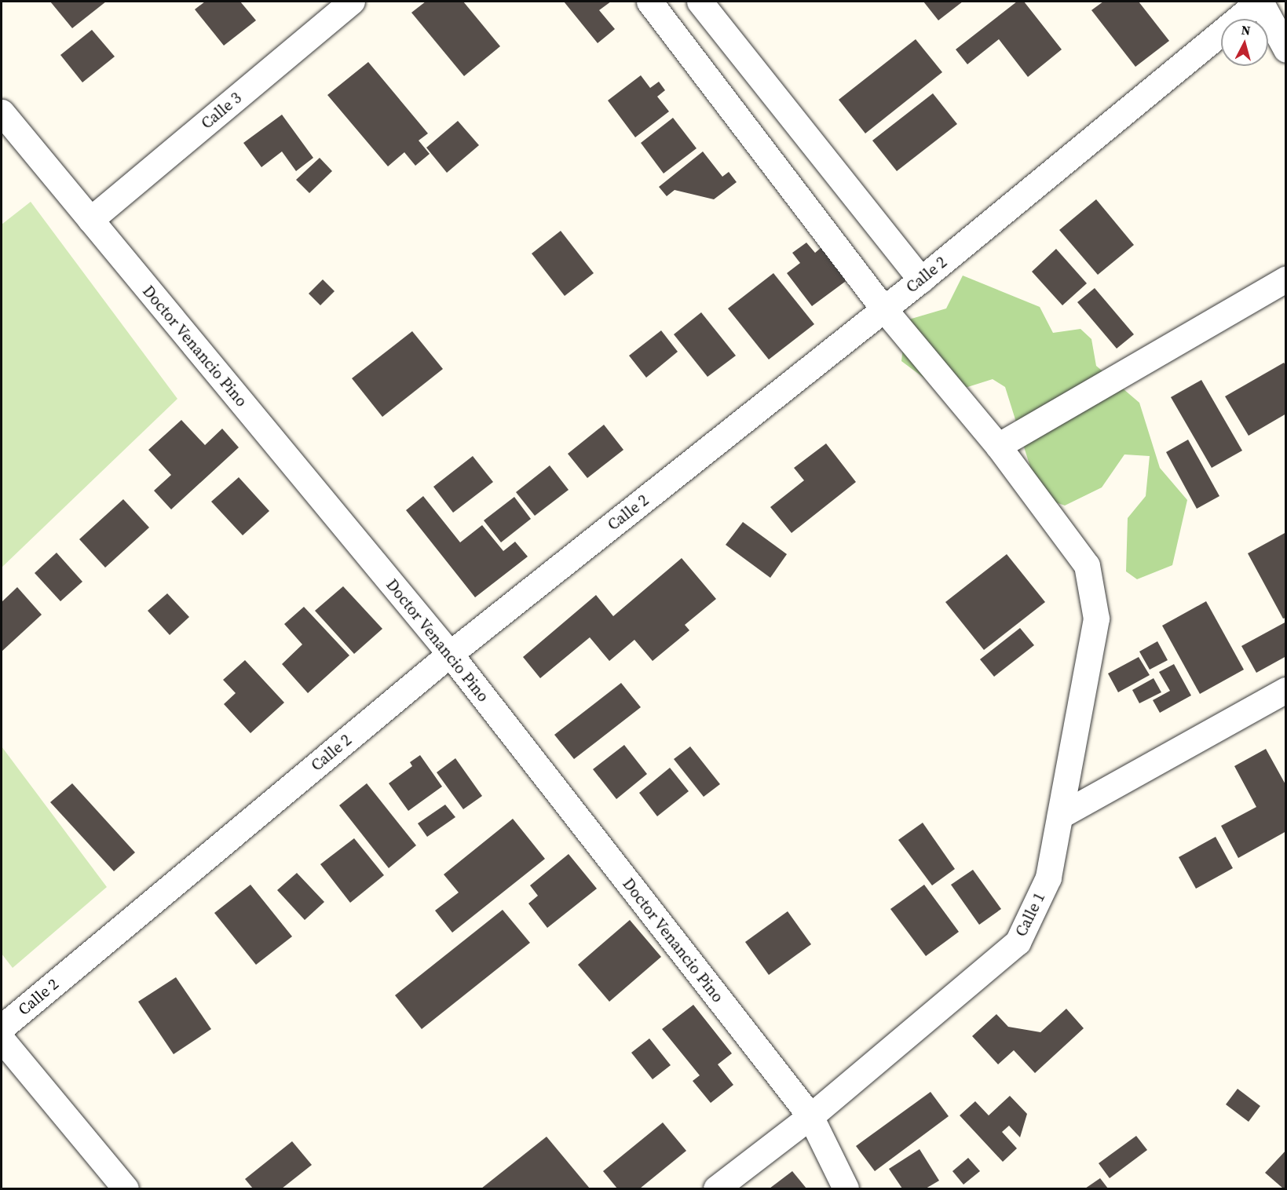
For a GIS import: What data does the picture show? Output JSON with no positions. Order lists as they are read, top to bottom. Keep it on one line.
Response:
{"streets":{"street":["Calle 3","Calle 2","Doctor Venancio Pino","Calle 1"]},"crossings":[["Calle 3","Doctor Venancio Pino"],["Calle 2","Doctor Venancio Pino"],["Calle 2","Calle 1"],["Doctor Venancio Pino","Calle 1"]],"north":"top"}
